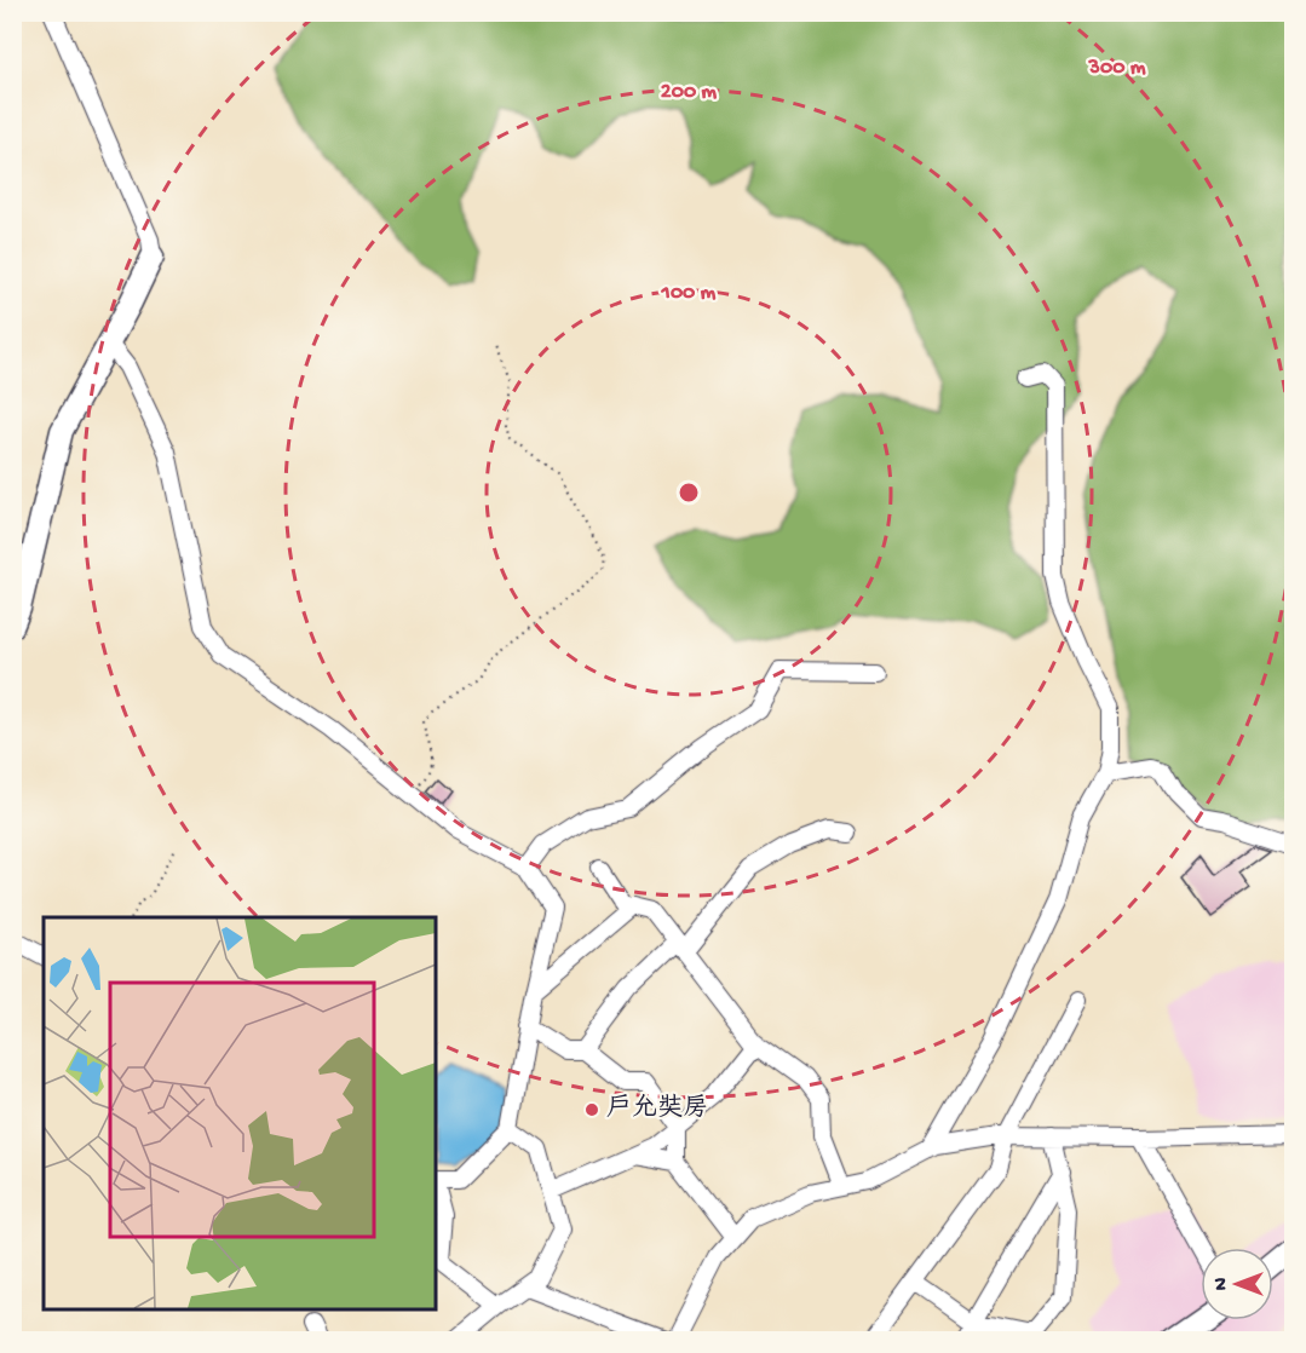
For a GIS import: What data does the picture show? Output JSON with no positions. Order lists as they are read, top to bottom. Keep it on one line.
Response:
{"places":["户允奘房"],"north":"left","rings":["300 m","200 m","100 m"]}
